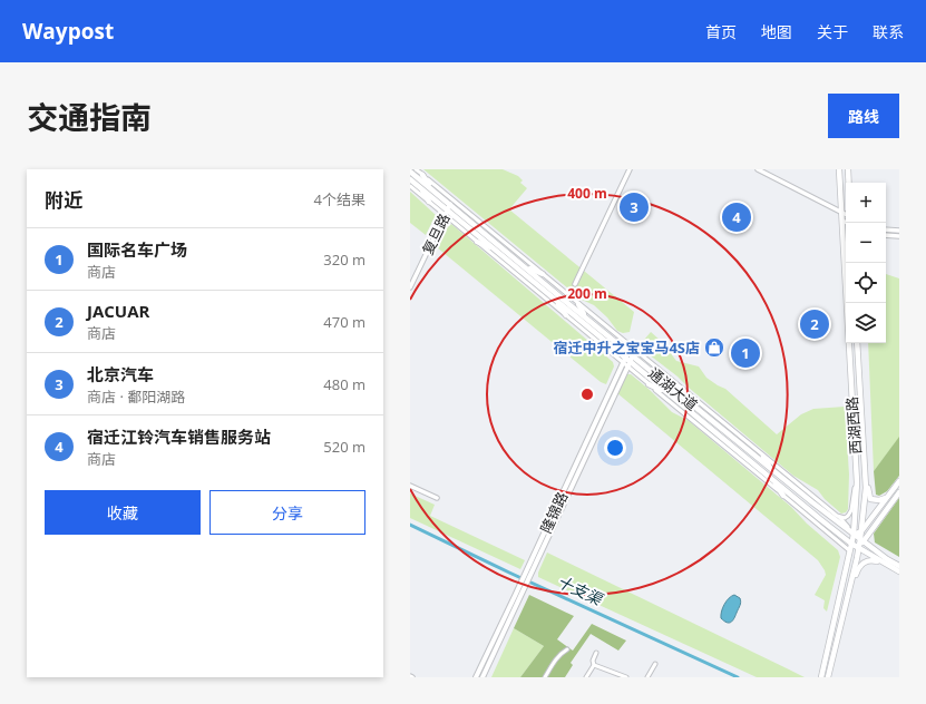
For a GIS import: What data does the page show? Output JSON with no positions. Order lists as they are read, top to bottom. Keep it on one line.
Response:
{"streets":{"main road":["通湖大道","西湖西路","隆锦路"],"street":["复旦路"]},"crossings":[["复旦路","通湖大道"],["通湖大道","西湖西路"],["通湖大道","隆锦路"]],"water":["十支渠"],"places":{"shop":["宿迁中升之宝宝马4S店"]},"page":{"header":"Waypost","nav":["首页","地图","关于","联系"],"title":"交通指南","buttons":["路线",["收藏","分享"]],"heading":["附近","4个结果"],"map_buttons":["+","−"],"pins":["3","4","2","1"],"list":[{"mark":"1","name":"国际名车广场","note":"商店","value":"320 m"},{"mark":"2","name":"JACUAR","note":"商店","value":"470 m"},{"mark":"3","name":"北京汽车","note":"商店 · 鄱阳湖路","value":"480 m"},{"mark":"4","name":"宿迁江铃汽车销售服务站","note":"商店","value":"520 m"}]},"rings":["400 m","200 m"]}
